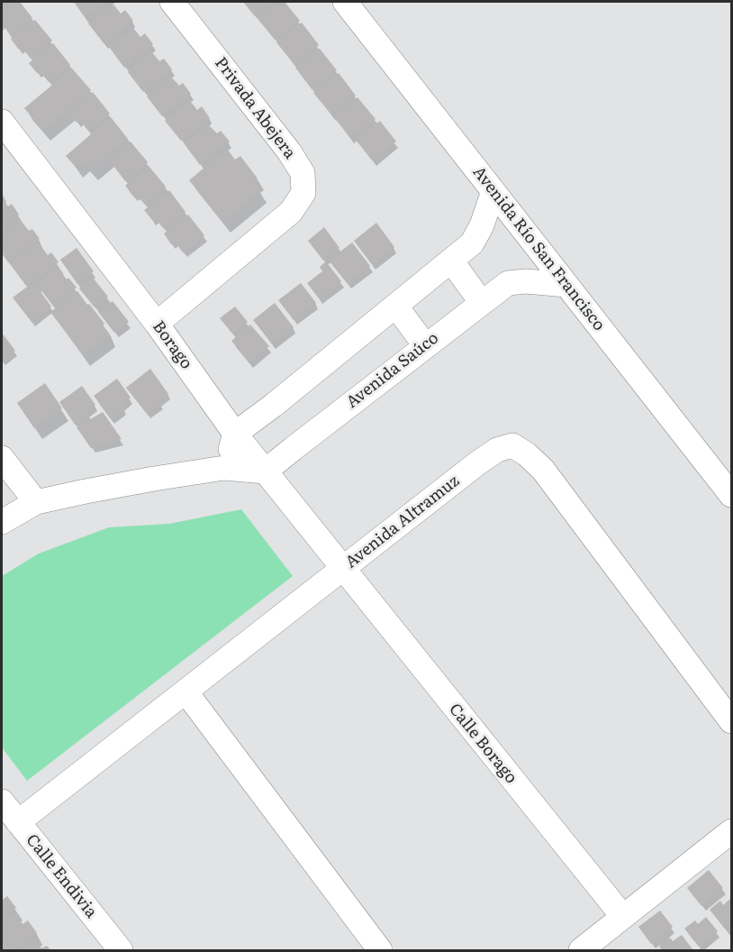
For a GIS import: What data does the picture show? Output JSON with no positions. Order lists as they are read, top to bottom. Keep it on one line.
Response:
{"streets":{"street":["Privada Abejera","Avenida Río San Francisco","Borago","Avenida Saúco","Avenida Altramuz","Calle Borago","Calle Endivia"]},"crossings":[["Privada Abejera","Borago"],["Avenida Río San Francisco","Avenida Saúco"],["Borago","Avenida Saúco"],["Borago","Avenida Altramuz"],["Borago","Calle Borago"],["Avenida Altramuz","Calle Borago"],["Avenida Altramuz","Calle Endivia"]]}
